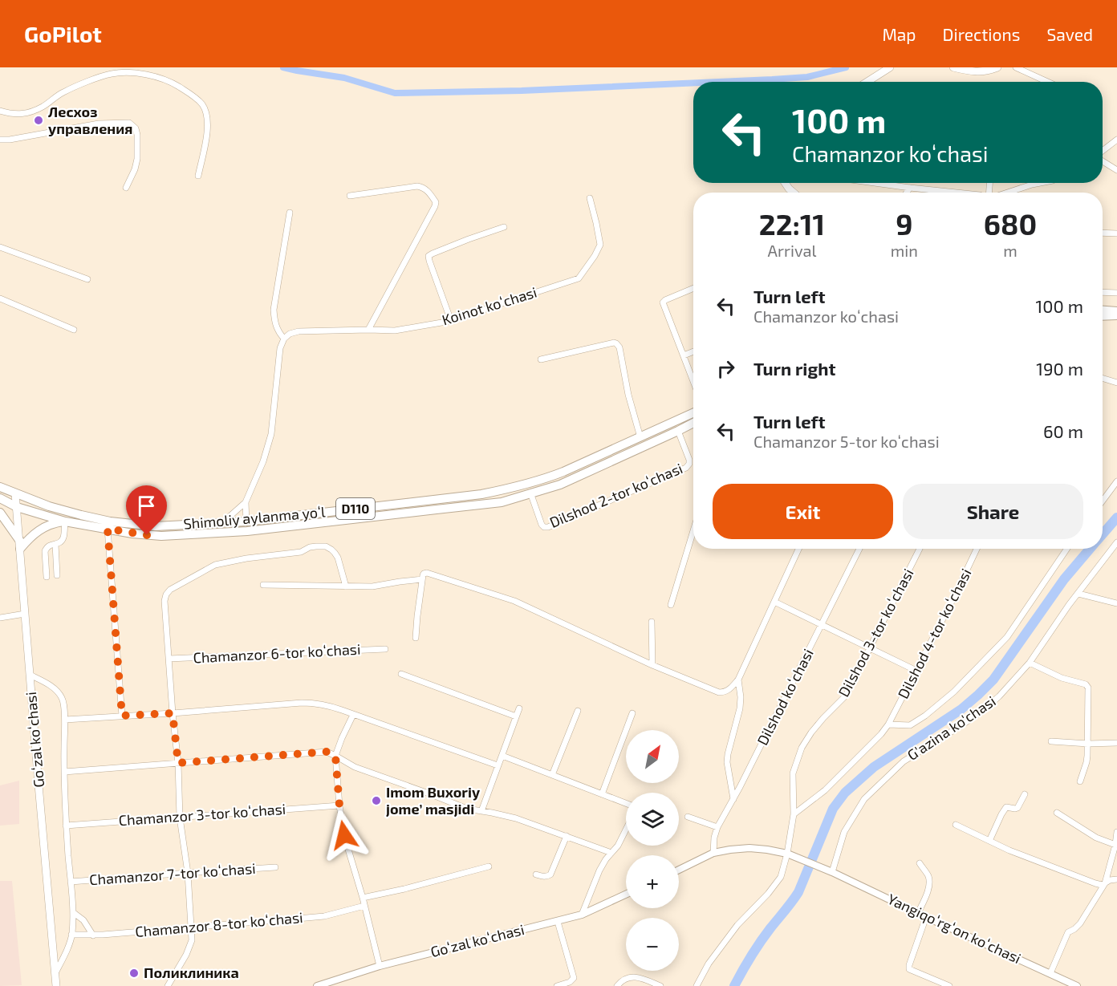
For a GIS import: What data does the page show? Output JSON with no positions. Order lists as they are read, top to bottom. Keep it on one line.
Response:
{"streets":{"main road":["D110","Shimoliy aylanma yoʻl","Goʻzal koʻchasi"],"street":["Koinot koʻchasi","Dilshod 2-tor koʻchasi","Dilshod 3-tor koʻchasi","Dilshod 4-tor koʻchasi","Chamanzor 6-tor koʻchasi","Dilshod koʻchasi","G'azina ko'chasi","Chamanzor 3-tor koʻchasi","Chamanzor 7-tor koʻchasi","Chamanzor 8-tor koʻchasi","Yangiqoʻrgʻon koʻchasi"]},"crossings":[["Dilshod 2-tor koʻchasi","Shimoliy aylanma yoʻl"],["Shimoliy aylanma yoʻl","Goʻzal koʻchasi"],["Dilshod 3-tor koʻchasi","Dilshod 4-tor koʻchasi"],["Dilshod 3-tor koʻchasi","Yangiqoʻrgʻon koʻchasi"],["G'azina ko'chasi","Yangiqoʻrgʻon koʻchasi"]],"places":["Лесхоз управления","Imom Buxoriy jome’ masjidi","Поликлиника"],"north":"top right","page":{"header":"GoPilot","nav":["Map","Directions","Saved"],"turn":["100 m","Chamanzor koʻchasi"],"eta":["22:11","Arrival","9","min","680","m"],"list":[{"name":"Turn left","note":"Chamanzor koʻchasi","value":"100 m"},{"name":"Turn right","value":"190 m"},{"name":"Turn left","note":"Chamanzor 5-tor koʻchasi","value":"60 m"}],"buttons":["Exit","Share"],"map_buttons":["+","−"]}}
